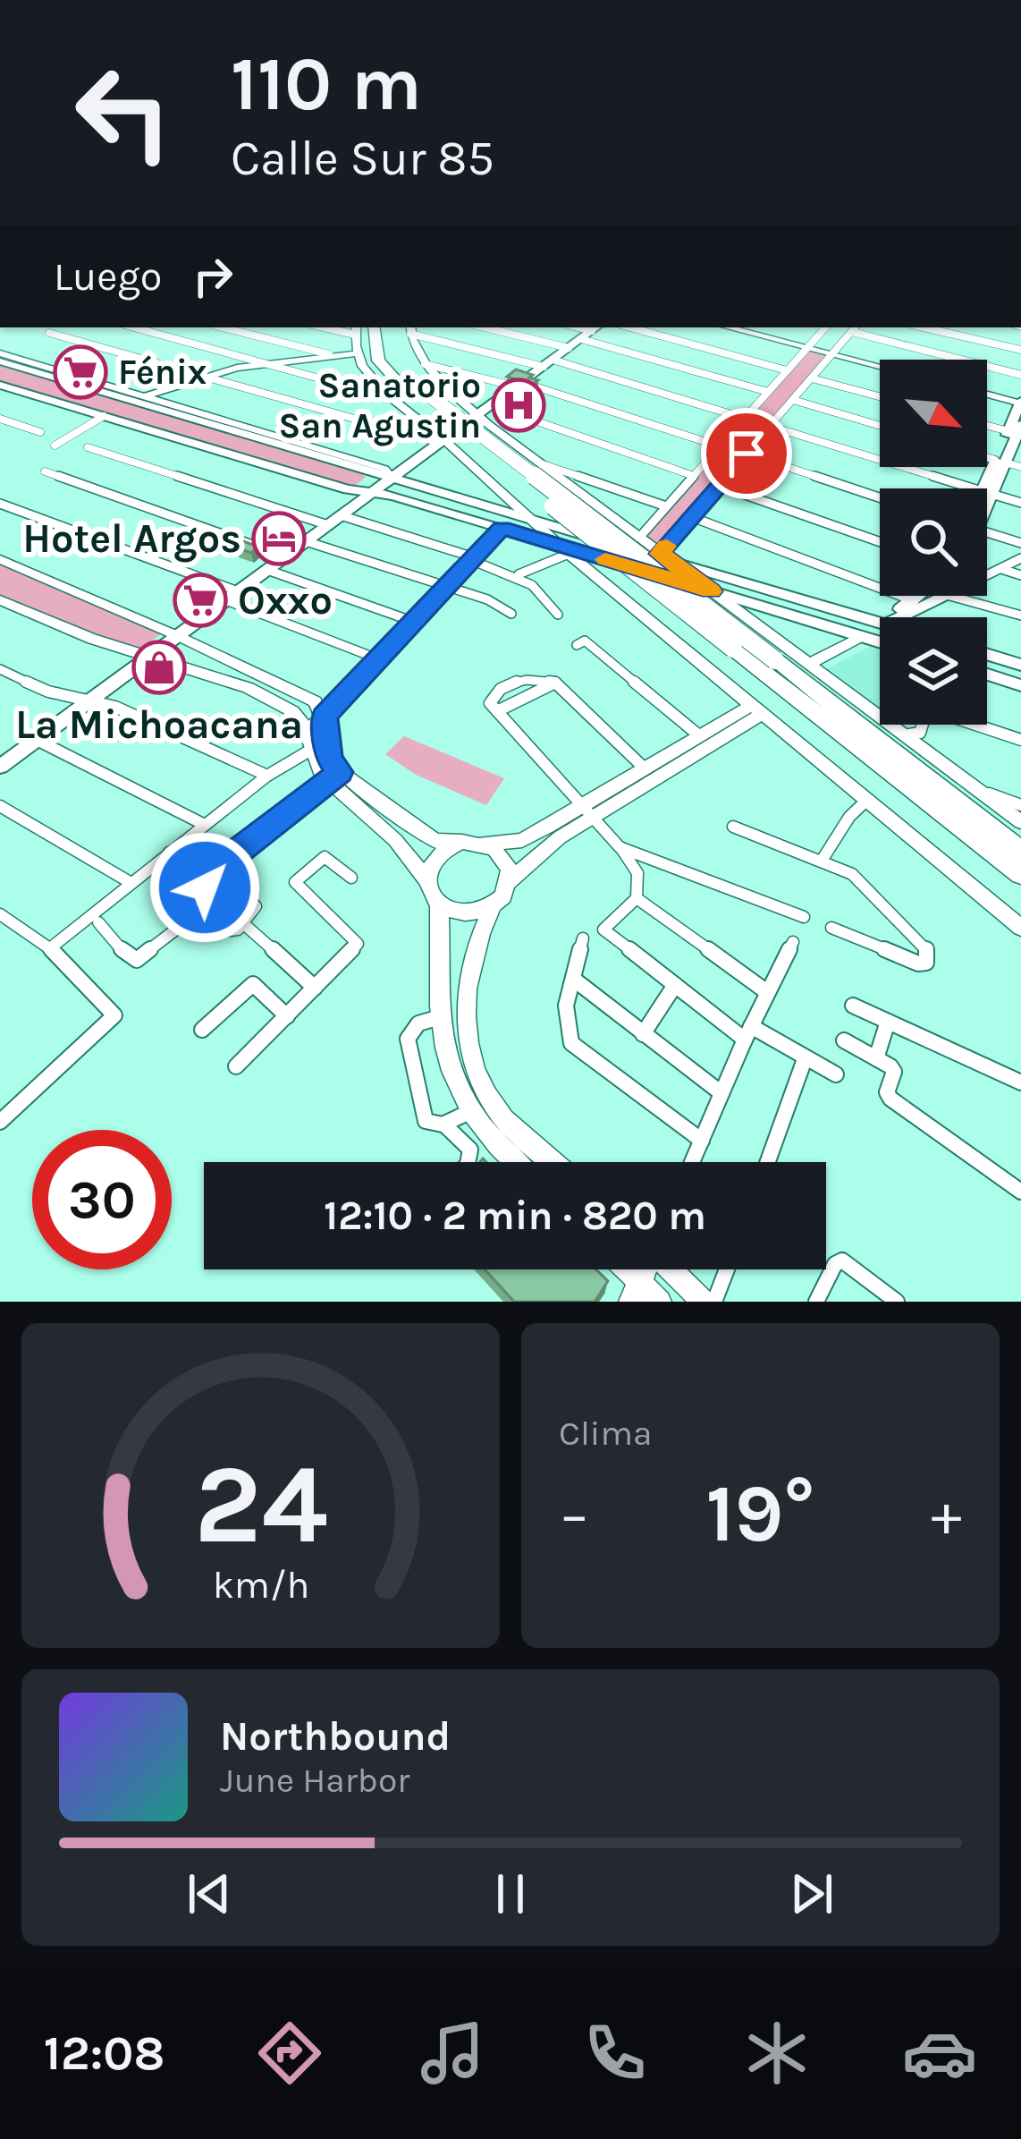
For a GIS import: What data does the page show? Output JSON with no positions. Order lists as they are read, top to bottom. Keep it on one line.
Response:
{"places":{"supermarket":["Fénix","Oxxo"],"hospital":["Sanatorio San Agustin"],"hotel":["Hotel Argos"],"shop":["La Michoacana"]},"north":"bottom right","page":{"turn":["110 m","Calle Sur 85"],"then":"Luego","limit":"30","trip":"12:10 · 2 min · 820 m","tile":"Clima","heat":["−","19°","+"],"song":["Northbound","June Harbor"],"tabs":"12:08","gauge":["24","km/h"]}}
